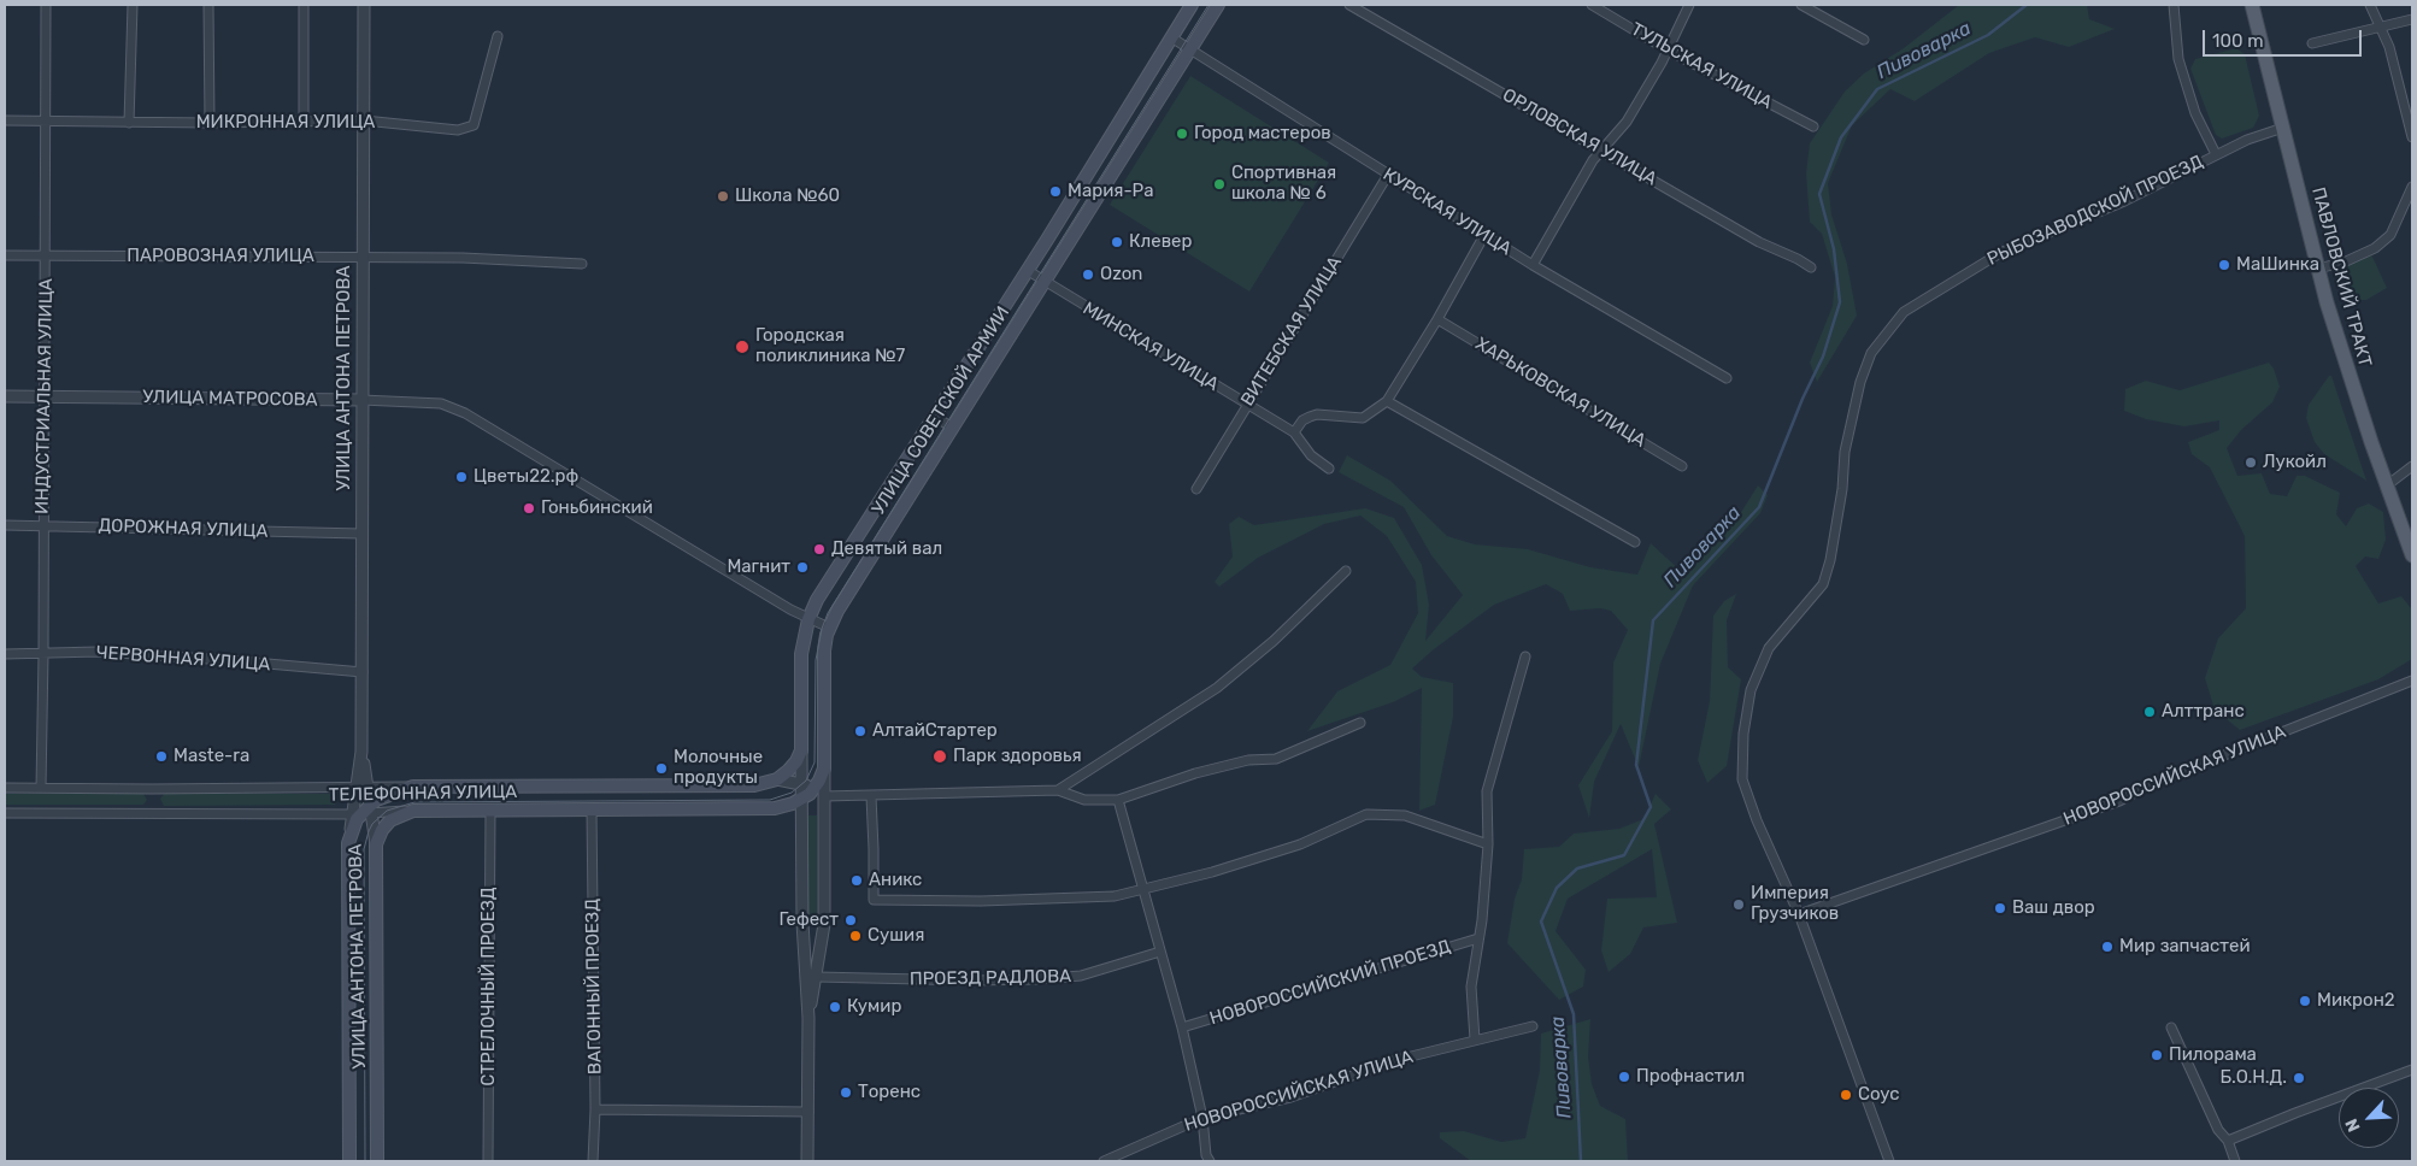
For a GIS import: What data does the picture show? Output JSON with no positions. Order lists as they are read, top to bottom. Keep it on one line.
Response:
{"streets":{"main road":["ПАВЛОВСКИЙ ТРАКТ","УЛИЦА АНТОНА ПЕТРОВА","УЛИЦА СОВЕТСКОЙ АРМИИ","ТЕЛЕФОННАЯ УЛИЦА"],"street":["ТУЛЬСКАЯ УЛИЦА","МИКРОННАЯ УЛИЦА","ОРЛОВСКАЯ УЛИЦА","РЫБОЗАВОДСКОЙ ПРОЕЗД","КУРСКАЯ УЛИЦА","ПАРОВОЗНАЯ УЛИЦА","ВИТЕБСКАЯ УЛИЦА","МИНСКАЯ УЛИЦА","ХАРЬКОВСКАЯ УЛИЦА","ИНДУСТРИАЛЬНАЯ УЛИЦА","УЛИЦА МАТРОСОВА","ДОРОЖНАЯ УЛИЦА","ЧЕРВОННАЯ УЛИЦА","НОВОРОССИЙСКАЯ УЛИЦА","ПРОЕЗД РАДЛОВА","НОВОРОССИЙСКИЙ ПРОЕЗД","СТРЕЛОЧНЫЙ ПРОЕЗД","ВАГОННЫЙ ПРОЕЗД"]},"crossings":[["МИКРОННАЯ УЛИЦА","УЛИЦА АНТОНА ПЕТРОВА"],["МИКРОННАЯ УЛИЦА","ИНДУСТРИАЛЬНАЯ УЛИЦА"],["РЫБОЗАВОДСКОЙ ПРОЕЗД","ПАВЛОВСКИЙ ТРАКТ"],["РЫБОЗАВОДСКОЙ ПРОЕЗД","НОВОРОССИЙСКАЯ УЛИЦА"],["КУРСКАЯ УЛИЦА","ВИТЕБСКАЯ УЛИЦА"],["КУРСКАЯ УЛИЦА","УЛИЦА СОВЕТСКОЙ АРМИИ"],["ПАРОВОЗНАЯ УЛИЦА","УЛИЦА АНТОНА ПЕТРОВА"],["ПАРОВОЗНАЯ УЛИЦА","ИНДУСТРИАЛЬНАЯ УЛИЦА"],["ВИТЕБСКАЯ УЛИЦА","МИНСКАЯ УЛИЦА"],["МИНСКАЯ УЛИЦА","УЛИЦА СОВЕТСКОЙ АРМИИ"],["УЛИЦА АНТОНА ПЕТРОВА","УЛИЦА МАТРОСОВА"],["УЛИЦА АНТОНА ПЕТРОВА","ДОРОЖНАЯ УЛИЦА"],["УЛИЦА АНТОНА ПЕТРОВА","ЧЕРВОННАЯ УЛИЦА"],["УЛИЦА АНТОНА ПЕТРОВА","ТЕЛЕФОННАЯ УЛИЦА"],["ИНДУСТРИАЛЬНАЯ УЛИЦА","УЛИЦА МАТРОСОВА"],["ИНДУСТРИАЛЬНАЯ УЛИЦА","ДОРОЖНАЯ УЛИЦА"],["ИНДУСТРИАЛЬНАЯ УЛИЦА","ЧЕРВОННАЯ УЛИЦА"],["ИНДУСТРИАЛЬНАЯ УЛИЦА","ТЕЛЕФОННАЯ УЛИЦА"],["УЛИЦА МАТРОСОВА","УЛИЦА СОВЕТСКОЙ АРМИИ"],["УЛИЦА СОВЕТСКОЙ АРМИИ","ТЕЛЕФОННАЯ УЛИЦА"],["УЛИЦА СОВЕТСКОЙ АРМИИ","ПРОЕЗД РАДЛОВА"],["НОВОРОССИЙСКАЯ УЛИЦА","НОВОРОССИЙСКИЙ ПРОЕЗД"],["ТЕЛЕФОННАЯ УЛИЦА","СТРЕЛОЧНЫЙ ПРОЕЗД"],["ТЕЛЕФОННАЯ УЛИЦА","ВАГОННЫЙ ПРОЕЗД"]],"water":["Пивоварка"],"places":["Город мастеров","Спортивная школа № 6","Мария-Ра","Школа №60","Клевер","МаШинка","Ozon","Городская поликлиника №7","Лукойл","Цветы22.рф","Гоньбинский","Девятый вал","Магнит","Алттранс","АлтайСтартер","Maste-ra","Парк здоровья","Молочные продукты","Аникс","Империя Грузчиков","Ваш двор","Гефест","Сушия","Мир запчастей","Микрон2","Кумир","Пилорама","Профнастил","Б.О.Н.Д.","Торенс","Соус"],"scale_bar":"100 m","north":"bottom left"}
